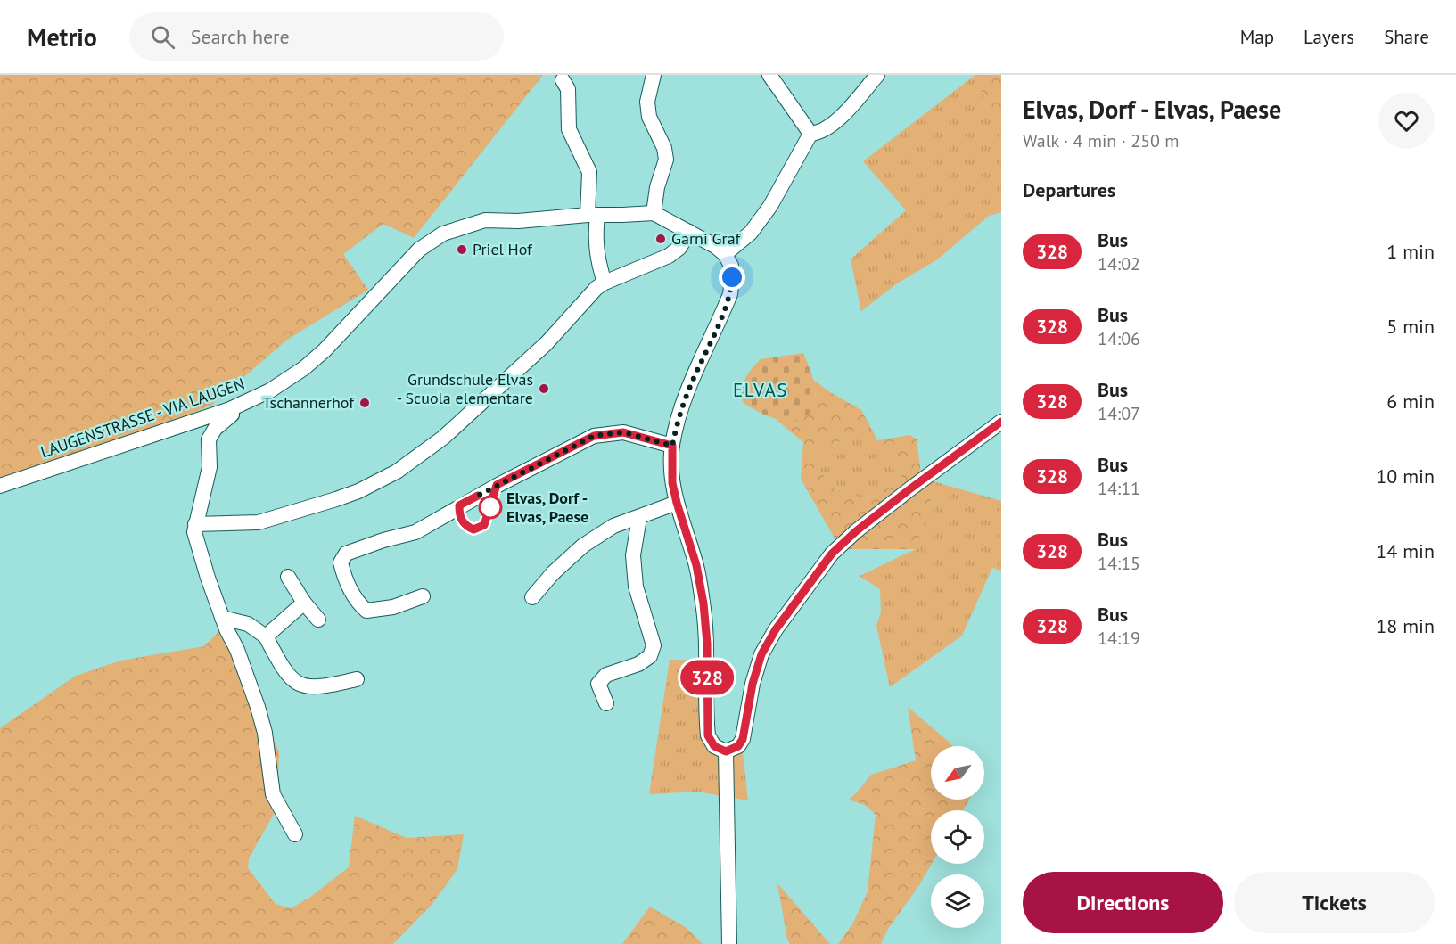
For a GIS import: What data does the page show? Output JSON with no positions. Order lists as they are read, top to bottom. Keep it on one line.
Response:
{"streets":{"street":["LAUGENSTRASSE - VIA LAUGEN"]},"districts":["ELVAS"],"places":["Garni Graf","Priel Hof","Grundschule Elvas - Scuola elementare","Tschannerhof","Elvas, Dorf - Elvas, Paese"],"lines":["bus line 328"],"north":"bottom left","page":{"header":"Metrio","search":"Search here","nav":["Map","Layers","Share"],"on_map":"328","heading":[["Elvas, Dorf - Elvas, Paese","Walk · 4 min · 250 m"],"Departures"],"list":[{"mark":"328","name":"Bus","note":"14:02","value":"1 min"},{"mark":"328","name":"Bus","note":"14:06","value":"5 min"},{"mark":"328","name":"Bus","note":"14:07","value":"6 min"},{"mark":"328","name":"Bus","note":"14:11","value":"10 min"},{"mark":"328","name":"Bus","note":"14:15","value":"14 min"},{"mark":"328","name":"Bus","note":"14:19","value":"18 min"}],"buttons":["Directions","Tickets"]}}
